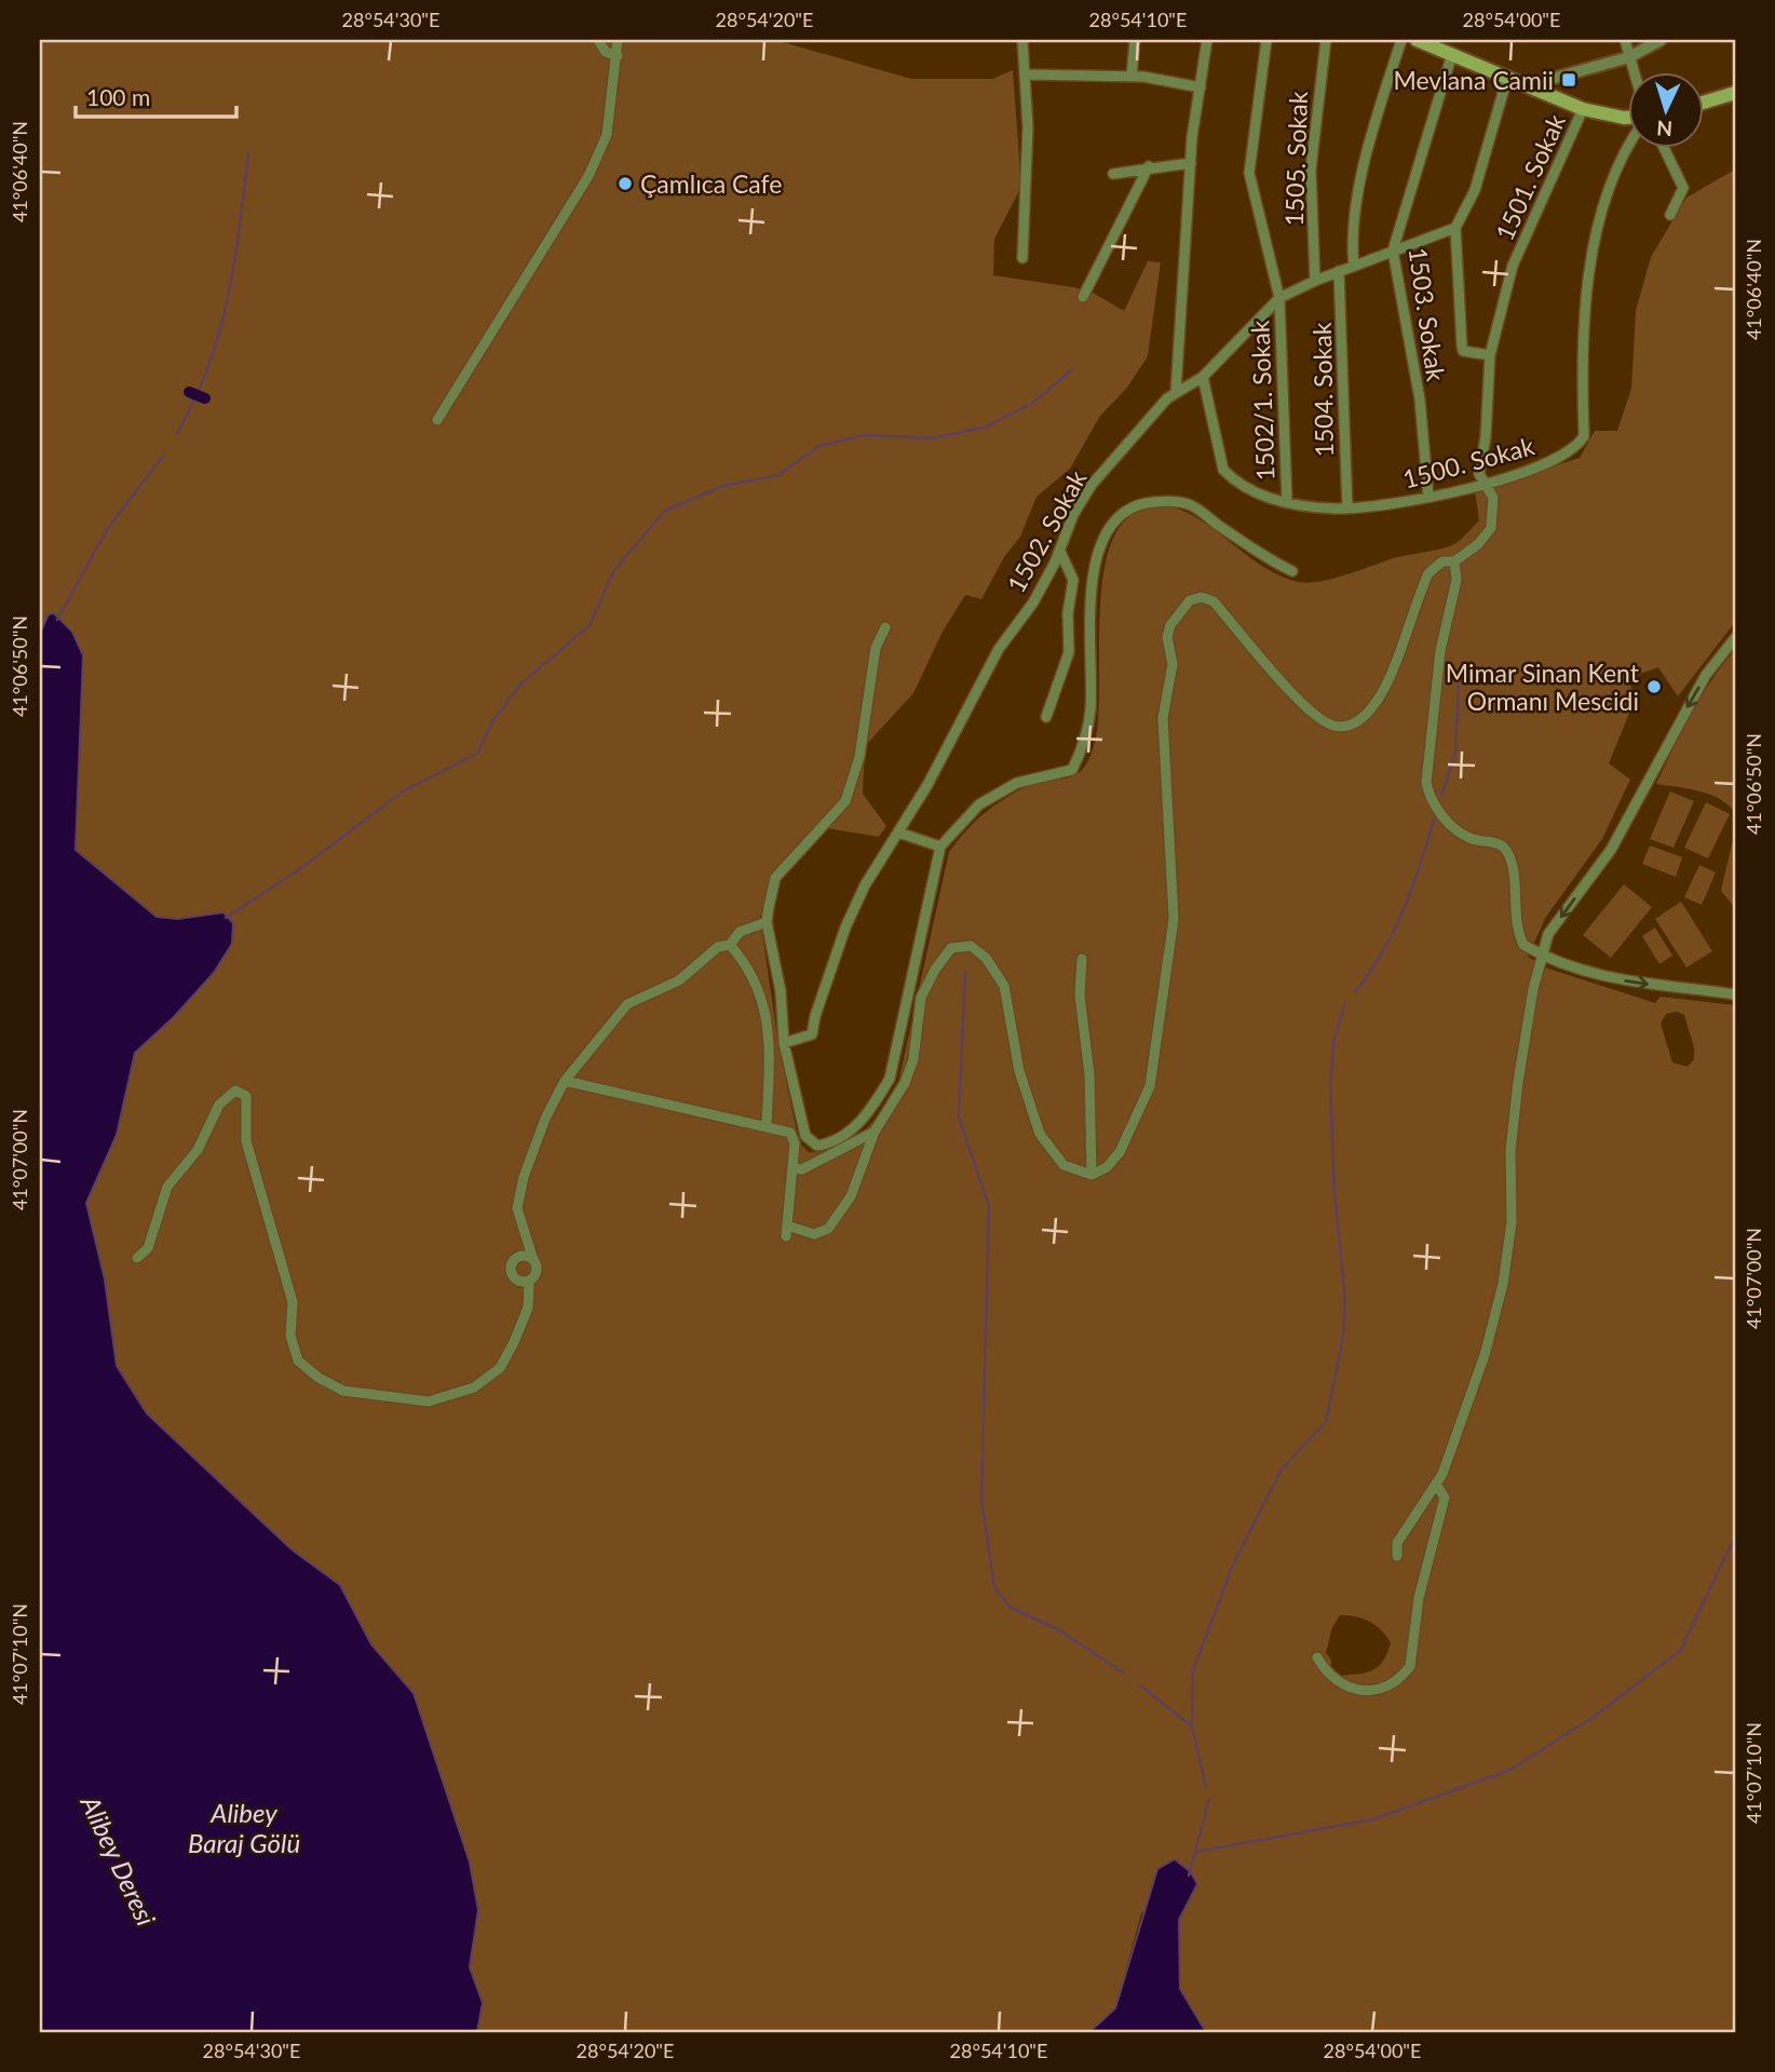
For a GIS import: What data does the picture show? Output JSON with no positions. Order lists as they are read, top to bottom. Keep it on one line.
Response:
{"streets":{"street":["1505. Sokak","1501. Sokak","1503. Sokak","1504. Sokak","1502/1. Sokak","1500. Sokak","1502. Sokak"]},"crossings":[["1505. Sokak","1502. Sokak"],["1501. Sokak","1500. Sokak"],["1503. Sokak","1500. Sokak"],["1503. Sokak","1502. Sokak"],["1504. Sokak","1500. Sokak"],["1504. Sokak","1502. Sokak"],["1502/1. Sokak","1500. Sokak"],["1502/1. Sokak","1502. Sokak"],["1500. Sokak","1502. Sokak"]],"water":["Alibey Baraj Gölü","Alibey Deresi"],"places":{"transit":["Mevlana Camii"],"other":["Çamlıca Cafe","Mimar Sinan Kent Ormanı Mescidi"]},"scale_bar":"100 m","north":"bottom","coordinates":["28°54'30\"E","28°54'20\"E","28°54'10\"E","28°54'00\"E","41°06'40\"N","41°06'50\"N","41°07'00\"N","41°07'10\"N"]}
